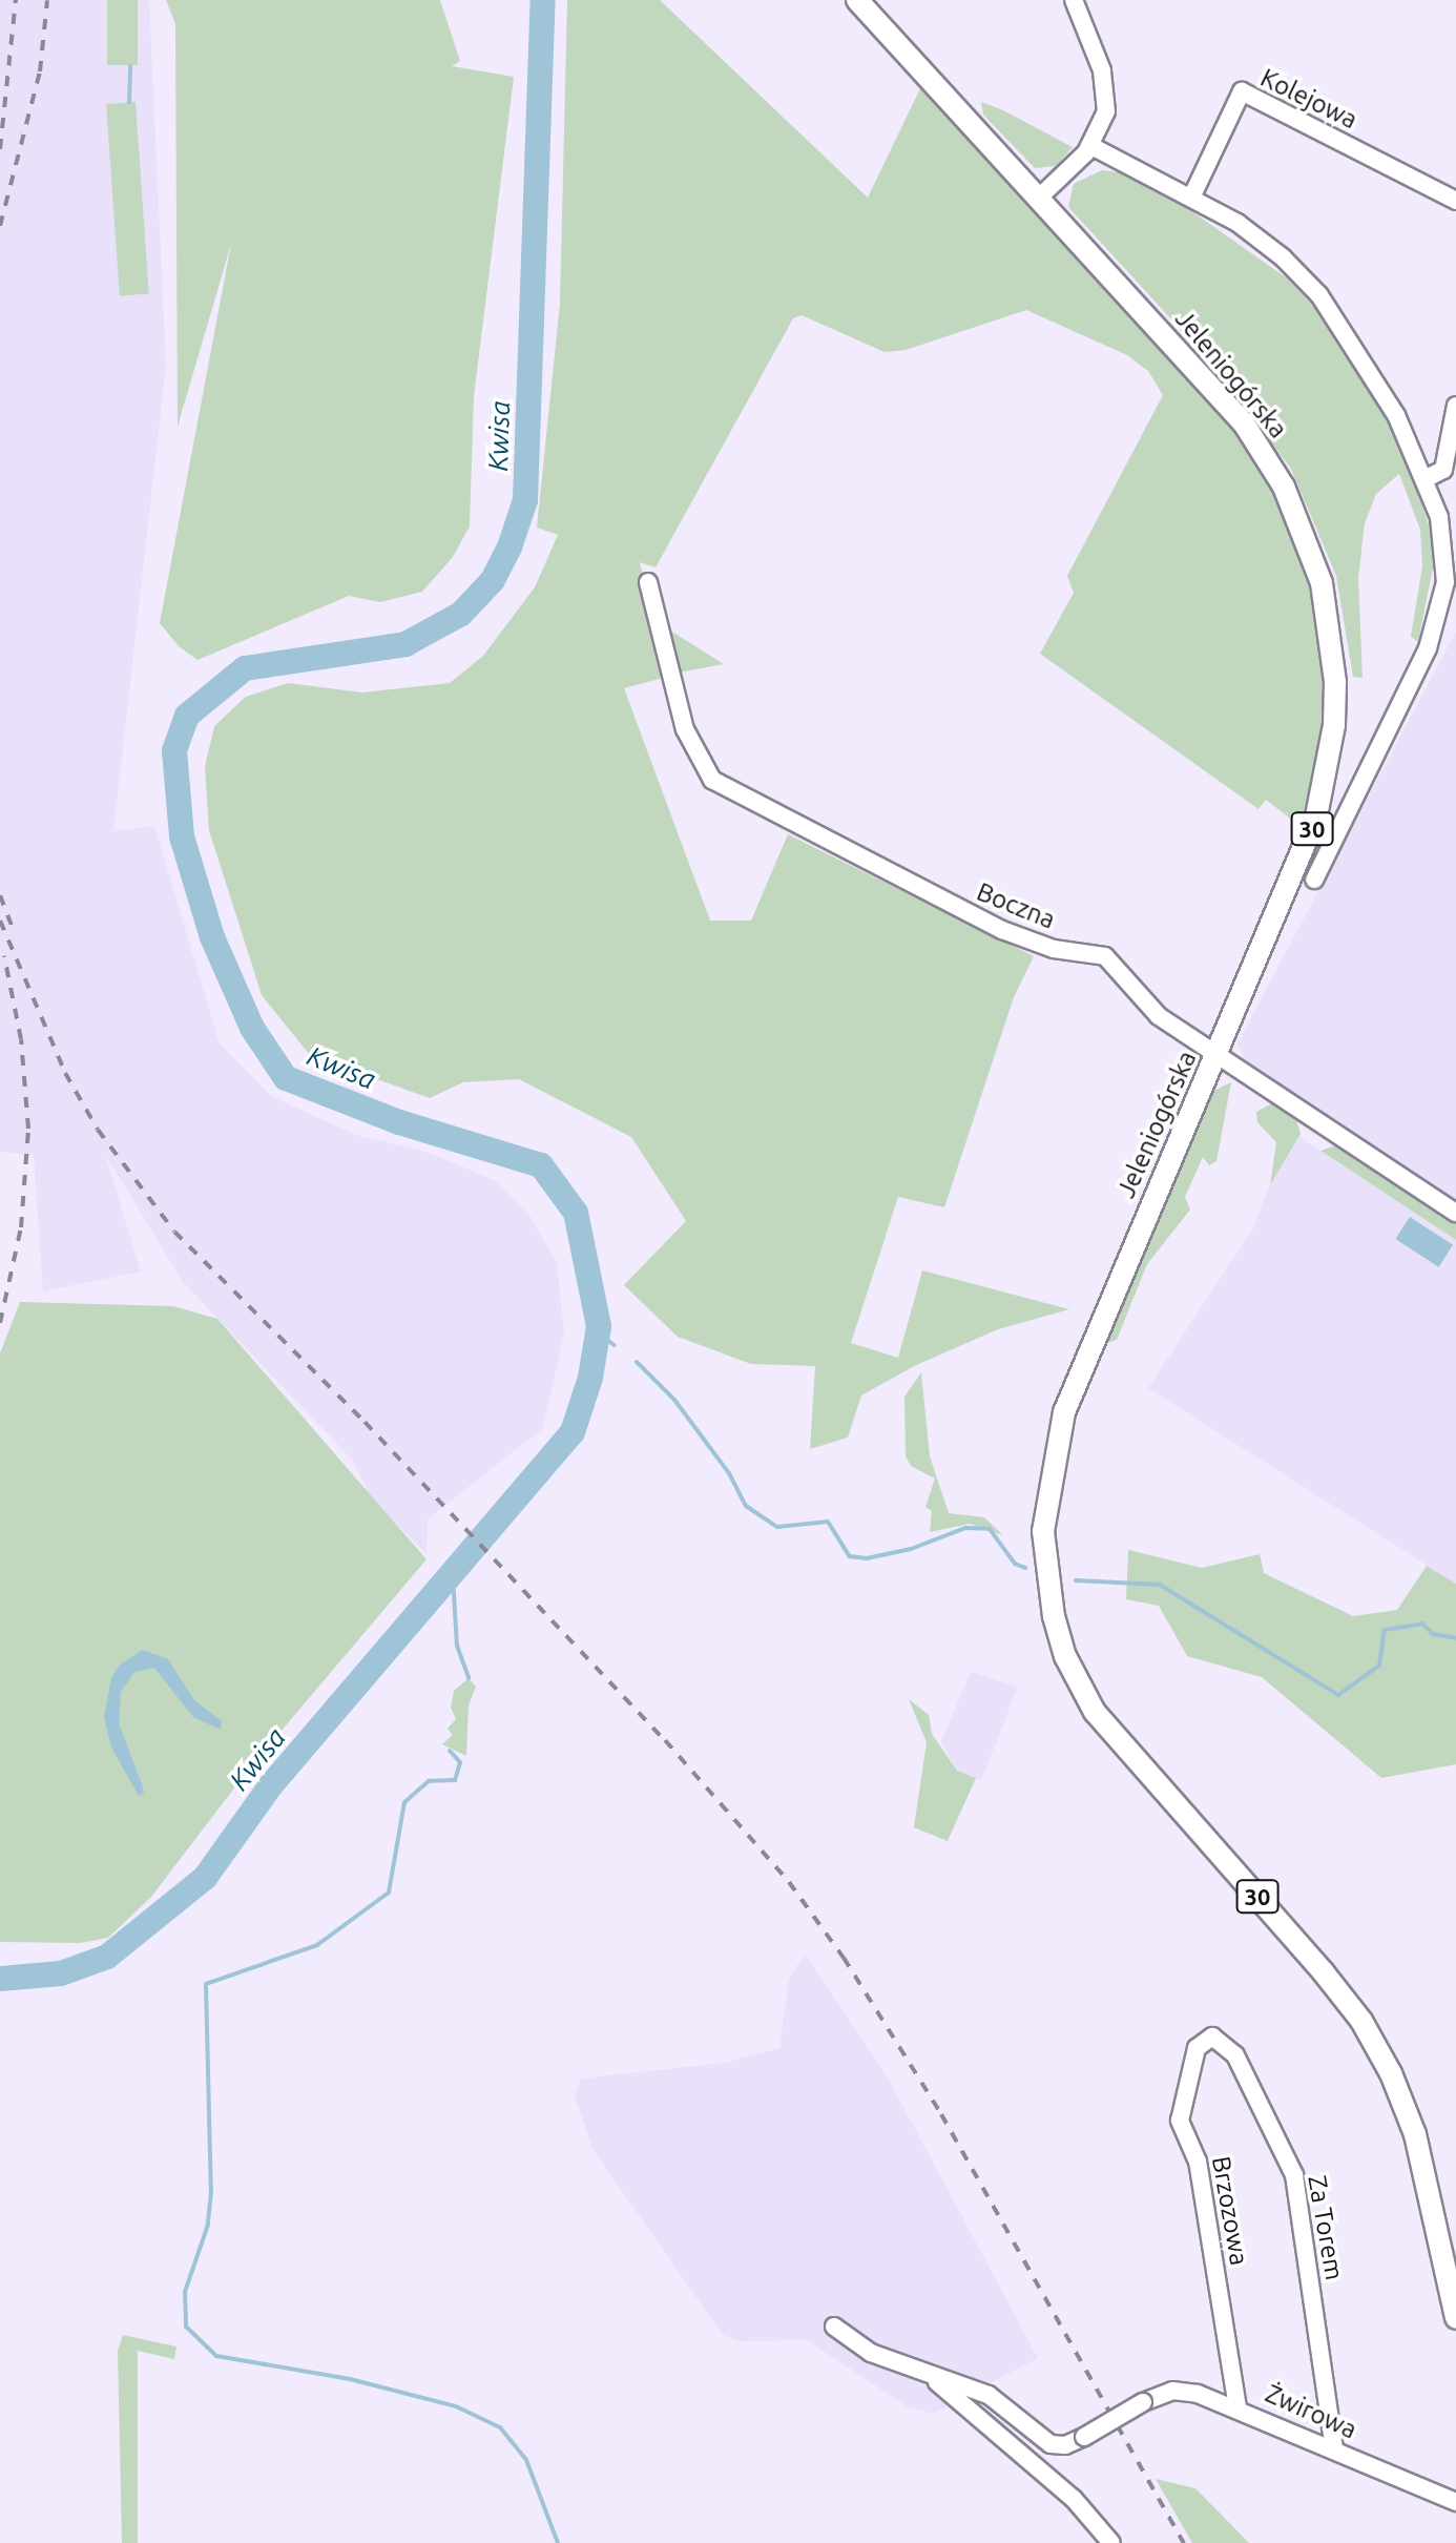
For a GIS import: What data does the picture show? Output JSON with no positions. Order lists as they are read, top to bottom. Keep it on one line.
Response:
{"streets":{"main road":["Jeleniogórska","30"],"street":["Kolejowa","Boczna","Brzozowa","Za Torem","Żwirowa"]},"crossings":[["Jeleniogórska","Boczna"],["Brzozowa","Za Torem"],["Brzozowa","Żwirowa"],["Za Torem","Żwirowa"]],"water":["Kwisa"]}
